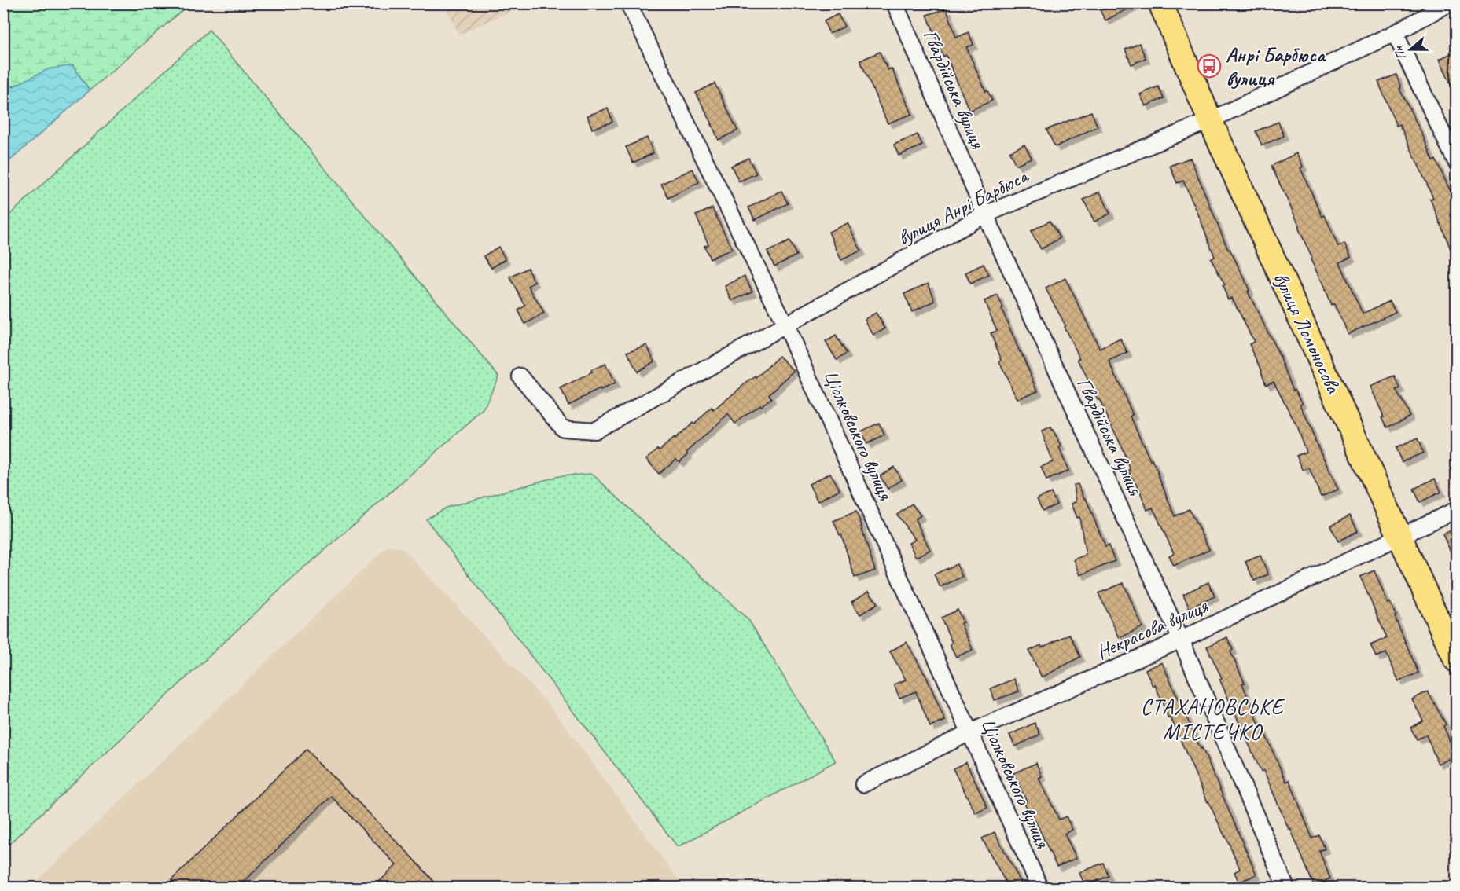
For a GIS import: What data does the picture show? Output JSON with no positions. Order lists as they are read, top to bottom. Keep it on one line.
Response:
{"streets":{"main road":["вулиця Ломоносова"],"street":["Гвардійська вулиця","вулиця Анрі Барбюса","Ціолковського вулиця","Некрасова вулиця"]},"crossings":[["Гвардійська вулиця","вулиця Анрі Барбюса"],["Гвардійська вулиця","Некрасова вулиця"],["вулиця Анрі Барбюса","вулиця Ломоносова"],["вулиця Анрі Барбюса","Ціолковського вулиця"],["вулиця Ломоносова","Некрасова вулиця"],["Ціолковського вулиця","Некрасова вулиця"]],"districts":["СТАХАНОВСЬКЕ МІСТЕЧКО"],"places":{"bus stop":["Анрі Барбюса вулиця"]},"north":"left"}
